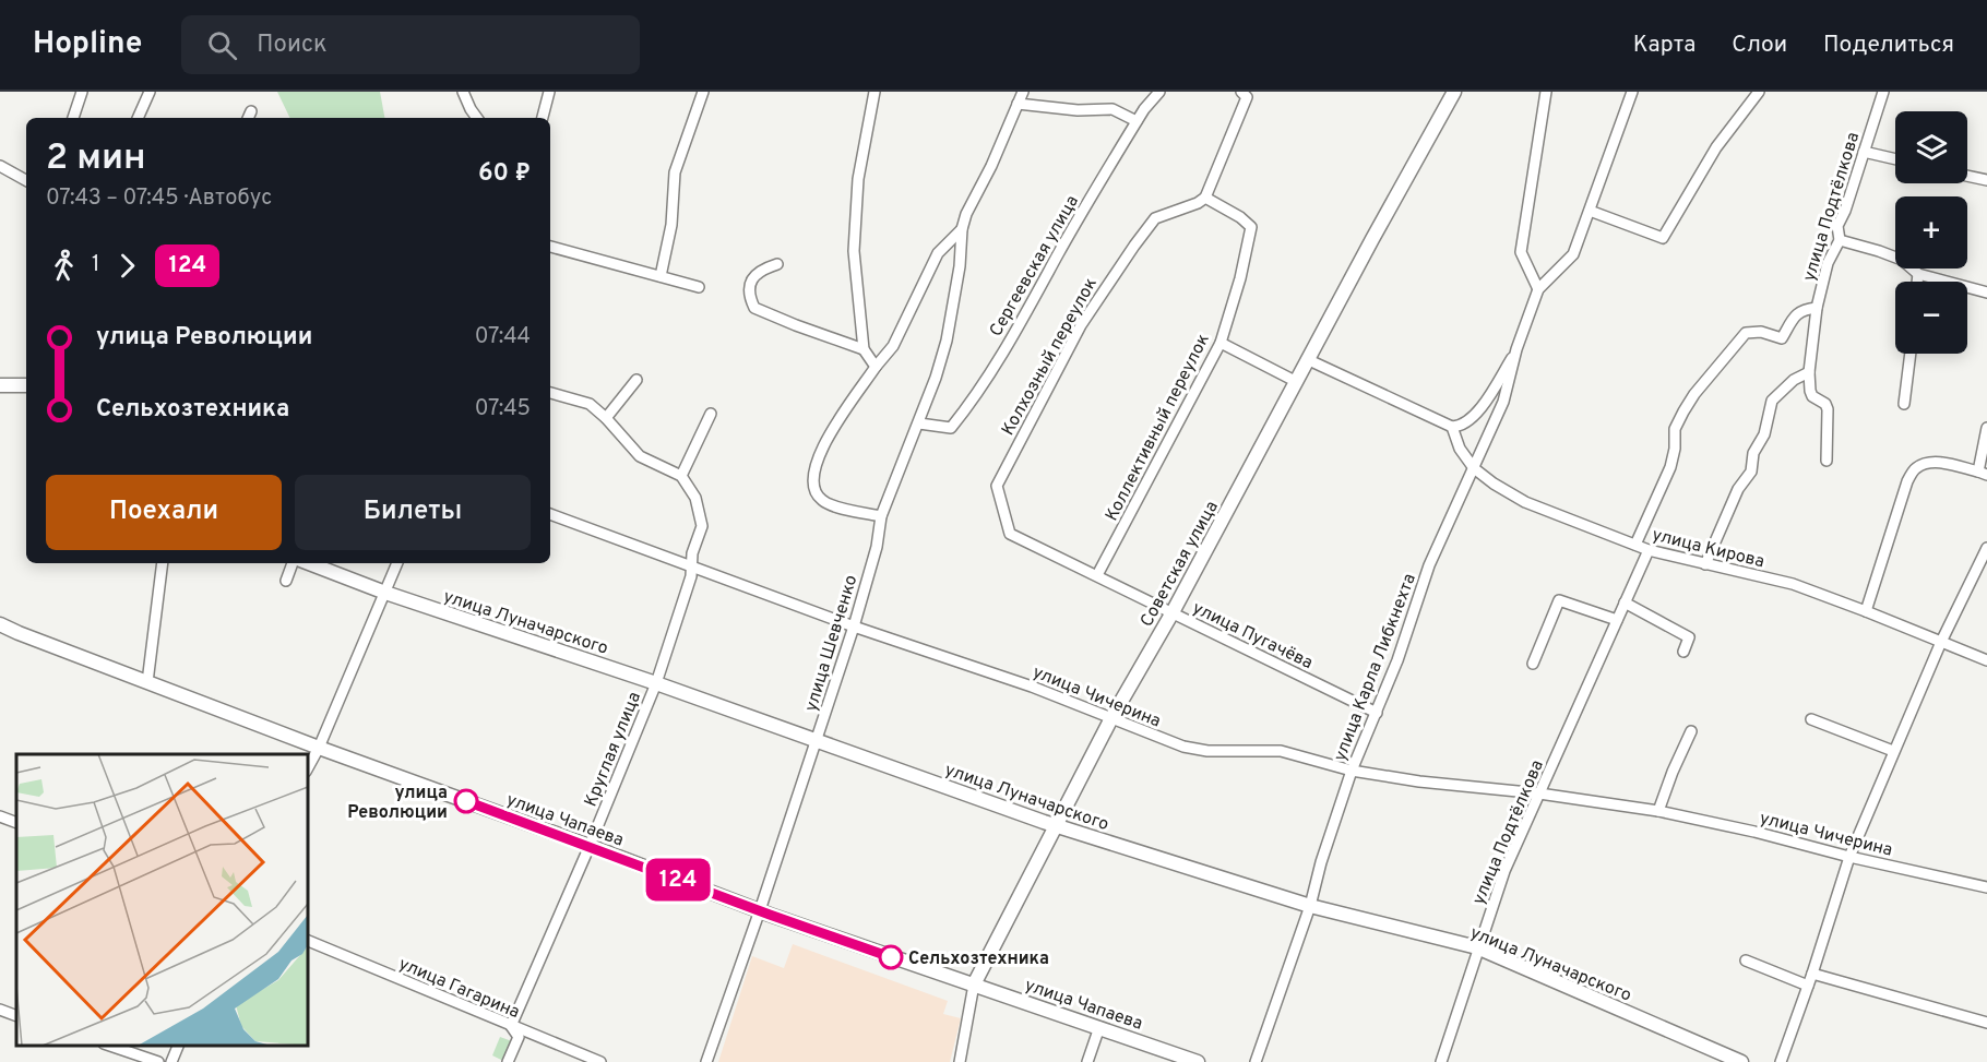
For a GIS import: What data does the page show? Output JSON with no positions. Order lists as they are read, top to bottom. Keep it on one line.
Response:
{"streets":{"main road":["Советская улица","улица Луначарского","улица Чапаева"],"street":["улица Подтёлкова","Сергеевская улица","Колхозный переулок","Коллективный переулок","улица Кирова","улица Пугачёва","улица Шевченко","улица Карла Либкнехта","улица Чичерина","Круглая улица","улица Гагарина"]},"crossings":[["улица Подтёлкова","улица Кирова"],["улица Подтёлкова","улица Луначарского"],["улица Подтёлкова","улица Чичерина"],["Сергеевская улица","улица Шевченко"],["Колхозный переулок","Коллективный переулок"],["Колхозный переулок","улица Пугачёва"],["Коллективный переулок","улица Пугачёва"],["улица Кирова","улица Карла Либкнехта"],["Советская улица","улица Луначарского"],["Советская улица","улица Пугачёва"],["Советская улица","улица Чичерина"],["Советская улица","улица Чапаева"],["улица Луначарского","улица Шевченко"],["улица Луначарского","улица Карла Либкнехта"],["улица Луначарского","Круглая улица"],["улица Пугачёва","улица Карла Либкнехта"],["улица Шевченко","улица Чичерина"],["улица Шевченко","улица Чапаева"],["улица Карла Либкнехта","улица Чичерина"],["улица Чичерина","Круглая улица"],["Круглая улица","улица Чапаева"],["Круглая улица","улица Гагарина"]],"places":["улица Революции","Сельхозтехника"],"lines":["bus line 124"],"page":{"header":"Hopline","search":"Поиск","nav":["Карта","Слои","Поделиться"],"on_map":"124","map_buttons":["+","−"],"heading":["2 мин","07:43 – 07:45 · Автобус","60 ₽"],"legs":["1","124"],"list":[{"name":"улица Революции","value":"07:44"},{"name":"Сельхозтехника","value":"07:45"}],"buttons":["Поехали","Билеты"]}}
